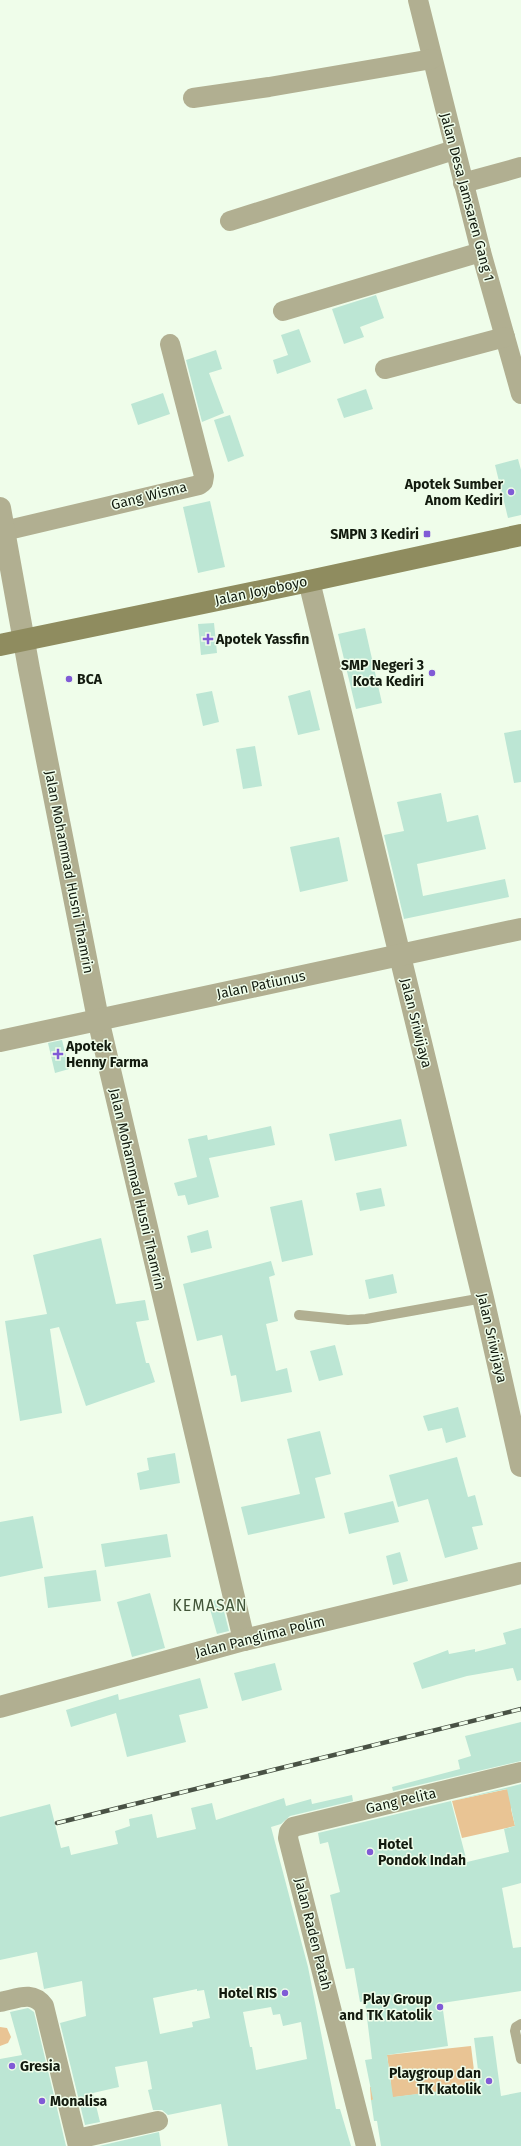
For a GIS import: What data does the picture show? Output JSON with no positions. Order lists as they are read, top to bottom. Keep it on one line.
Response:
{"streets":{"main road":["Jalan Joyoboyo"],"street":["Jalan Desa Jamsaren Gang 1","Gang Wisma","Jalan Mohammad Husni Thamrin","Jalan Patiunus","Jalan Sriwijaya","Jalan Panglima Polim","Gang Pelita","Jalan Raden Patah"]},"crossings":[["Gang Wisma","Jalan Mohammad Husni Thamrin"],["Jalan Joyoboyo","Jalan Mohammad Husni Thamrin"],["Jalan Joyoboyo","Jalan Sriwijaya"],["Jalan Mohammad Husni Thamrin","Jalan Patiunus"],["Jalan Mohammad Husni Thamrin","Jalan Panglima Polim"],["Jalan Patiunus","Jalan Sriwijaya"],["Gang Pelita","Jalan Raden Patah"]],"districts":["KEMASAN"],"places":{"other":["Apotek Sumber Anom Kediri","SMP Negeri 3 Kota Kediri","BCA","Hotel Pondok Indah","Hotel RIS","Play Group and TK Katolik","Gresia","Playgroup dan TK katolik","Monalisa"],"transit":["SMPN 3 Kediri"],"health":["Apotek Yassfin","Apotek Henny Farma"]}}
